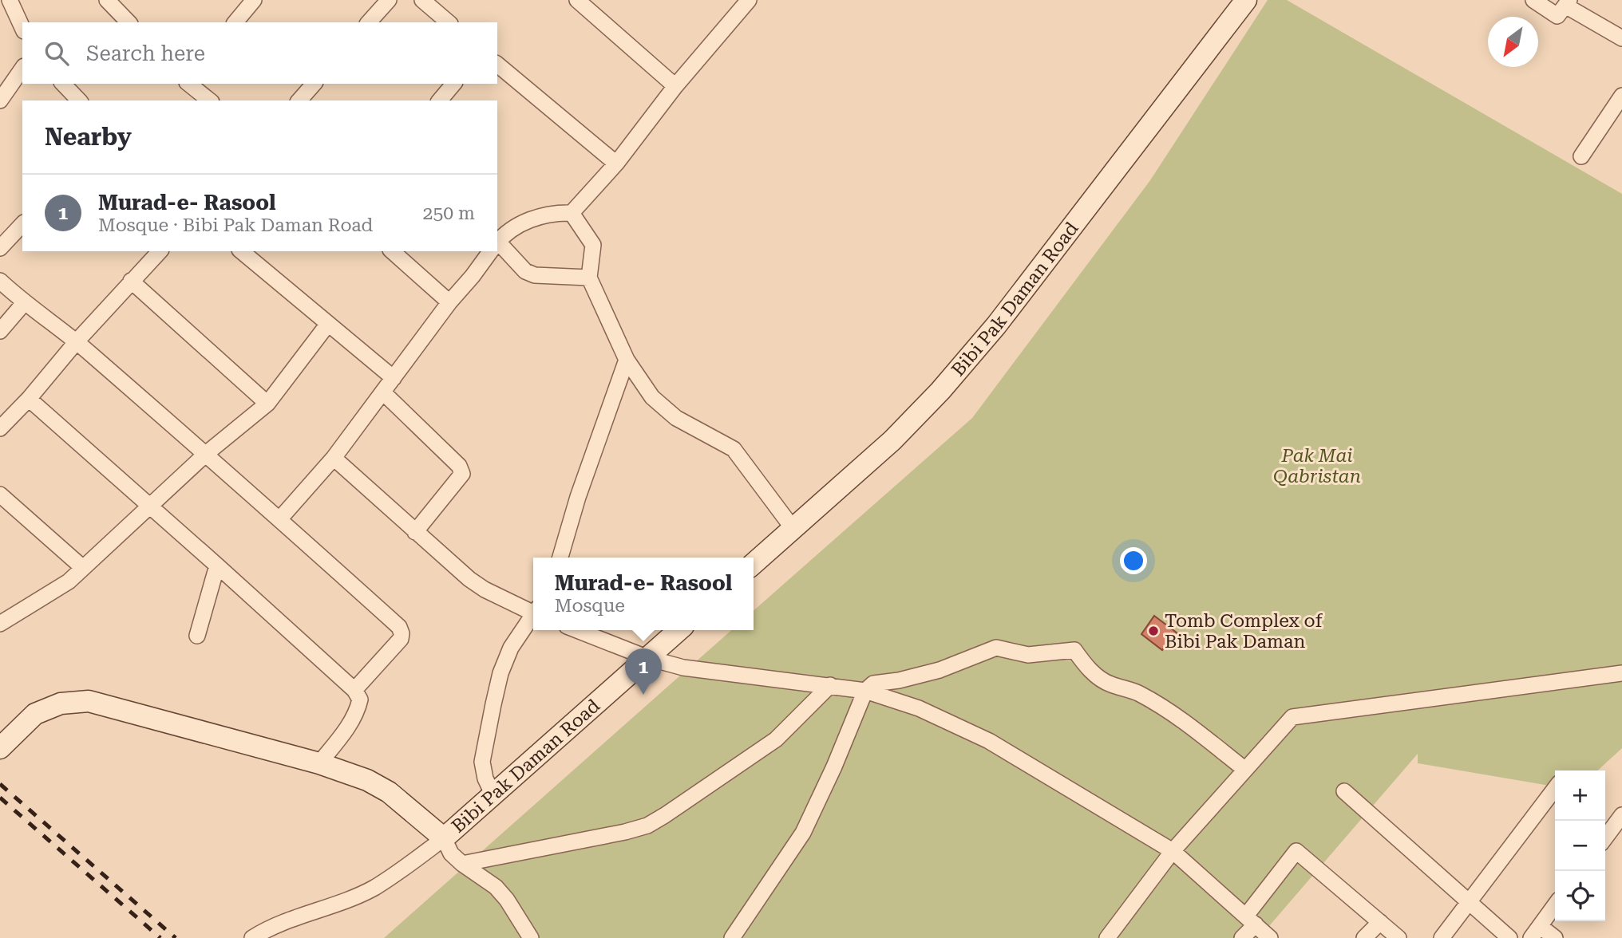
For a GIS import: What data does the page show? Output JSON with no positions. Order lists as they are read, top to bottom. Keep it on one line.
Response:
{"streets":{"street":["Bibi Pak Daman Road"]},"parks":["Pak Mai Qabristan"],"places":["Tomb Complex of Bibi Pak Daman"],"north":"bottom left","page":{"search":"Search here","heading":"Nearby","list":[{"mark":"1","name":"Murad-e- Rasool","note":"Mosque · Bibi Pak Daman Road","value":"250 m"}],"popup":["Murad-e- Rasool","Mosque"],"pins":"1","map_buttons":["+","−"]}}
